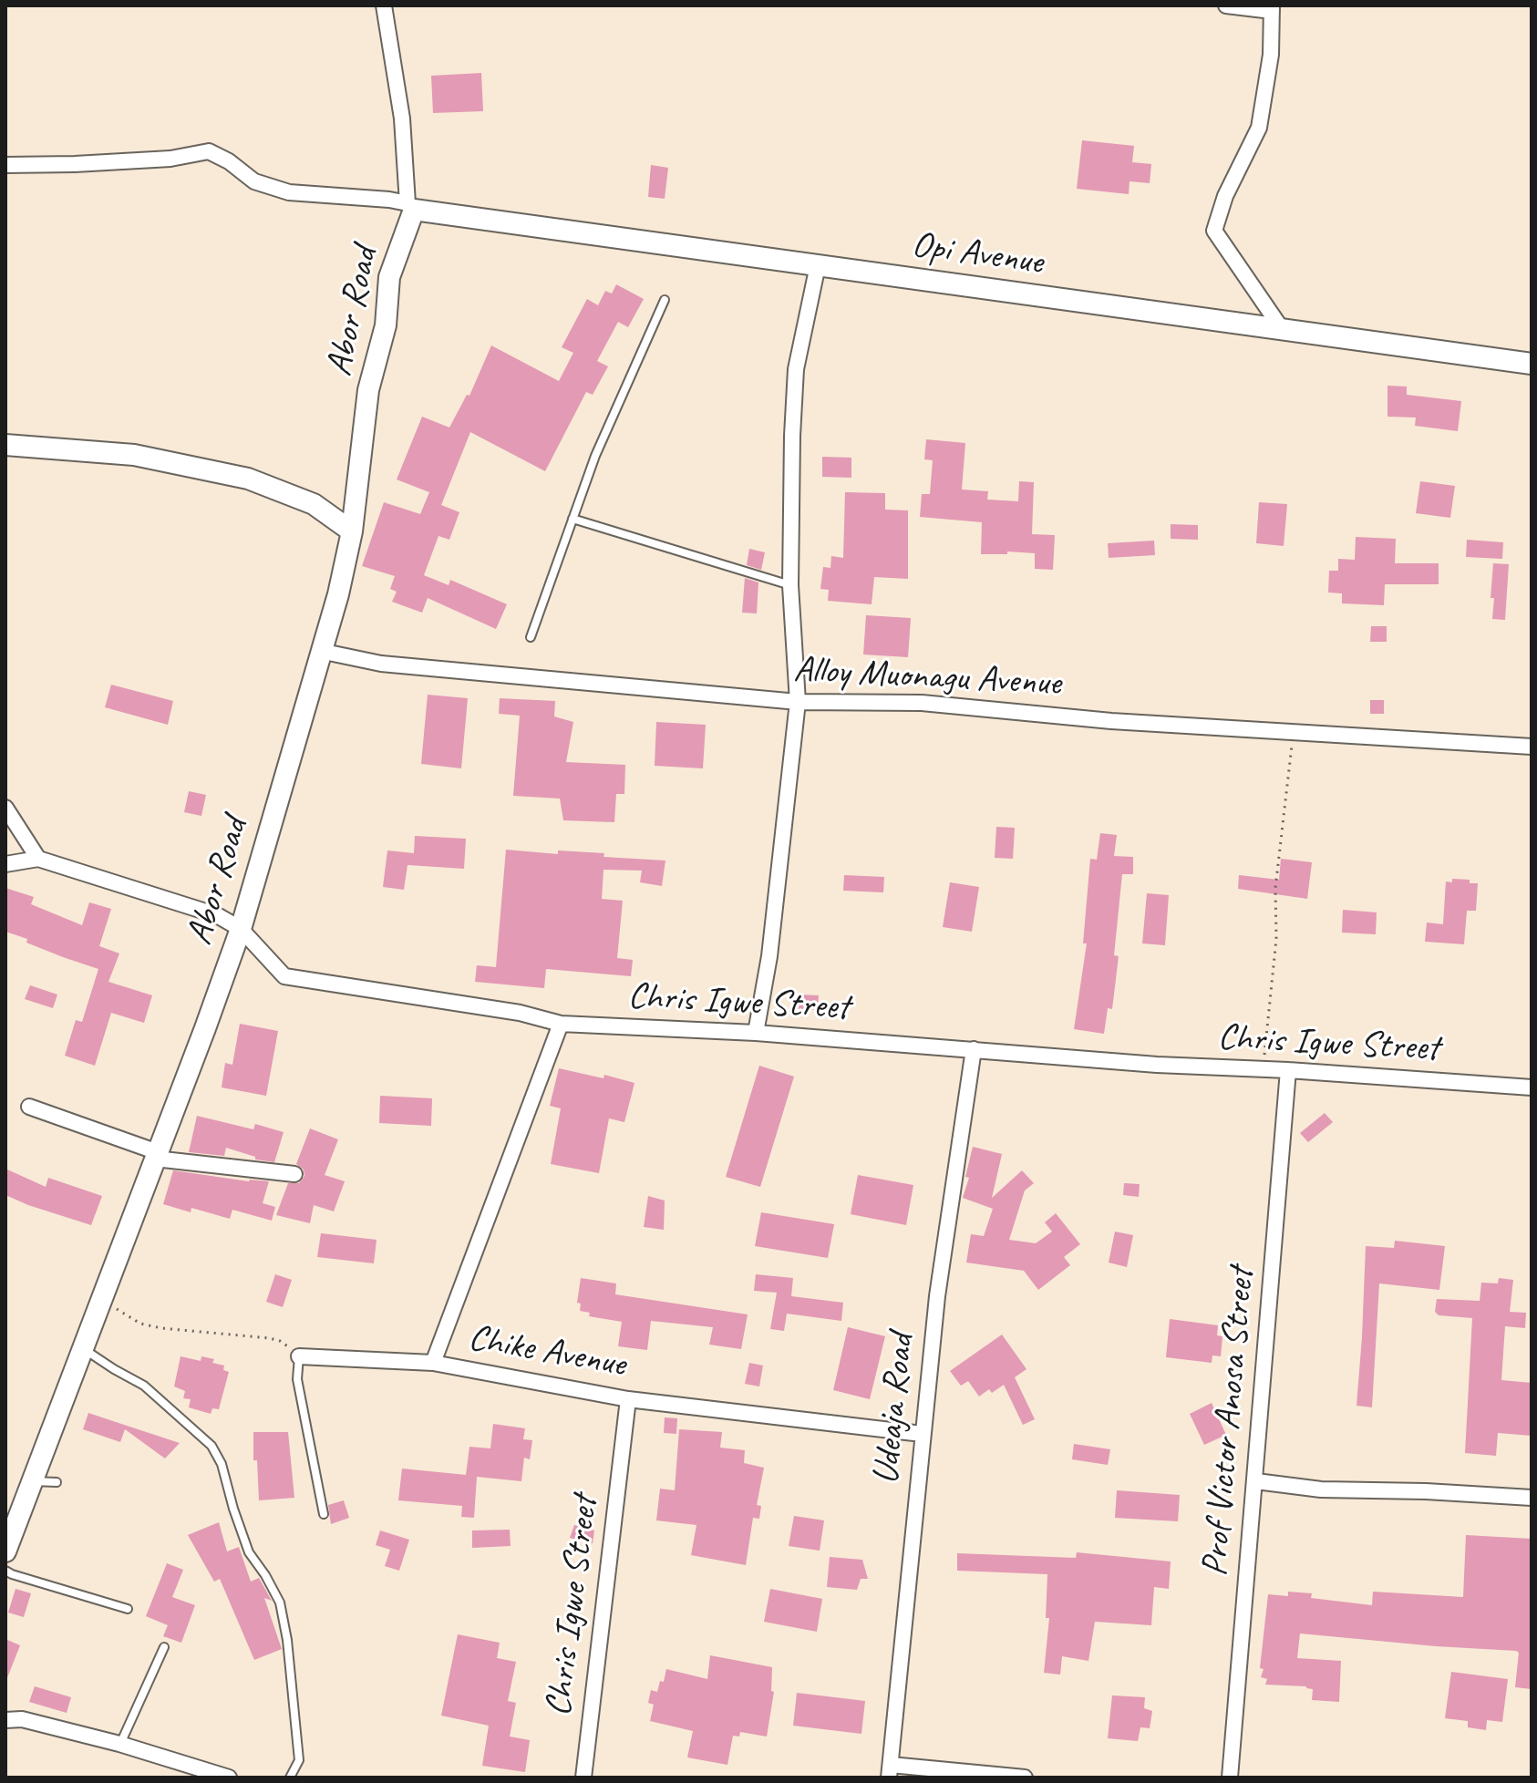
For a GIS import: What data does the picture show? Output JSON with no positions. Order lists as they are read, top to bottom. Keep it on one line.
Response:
{"streets":{"street":["Opi Avenue","Abor Road","Alloy Muonagu Avenue","Chris Igwe Street","Chike Avenue","Udeaja Road","Prof Victor Anosa Street"]},"crossings":[["Opi Avenue","Abor Road"],["Abor Road","Alloy Muonagu Avenue"],["Abor Road","Chris Igwe Street"],["Chris Igwe Street","Chike Avenue"],["Chris Igwe Street","Udeaja Road"],["Chris Igwe Street","Prof Victor Anosa Street"],["Chike Avenue","Udeaja Road"]]}
